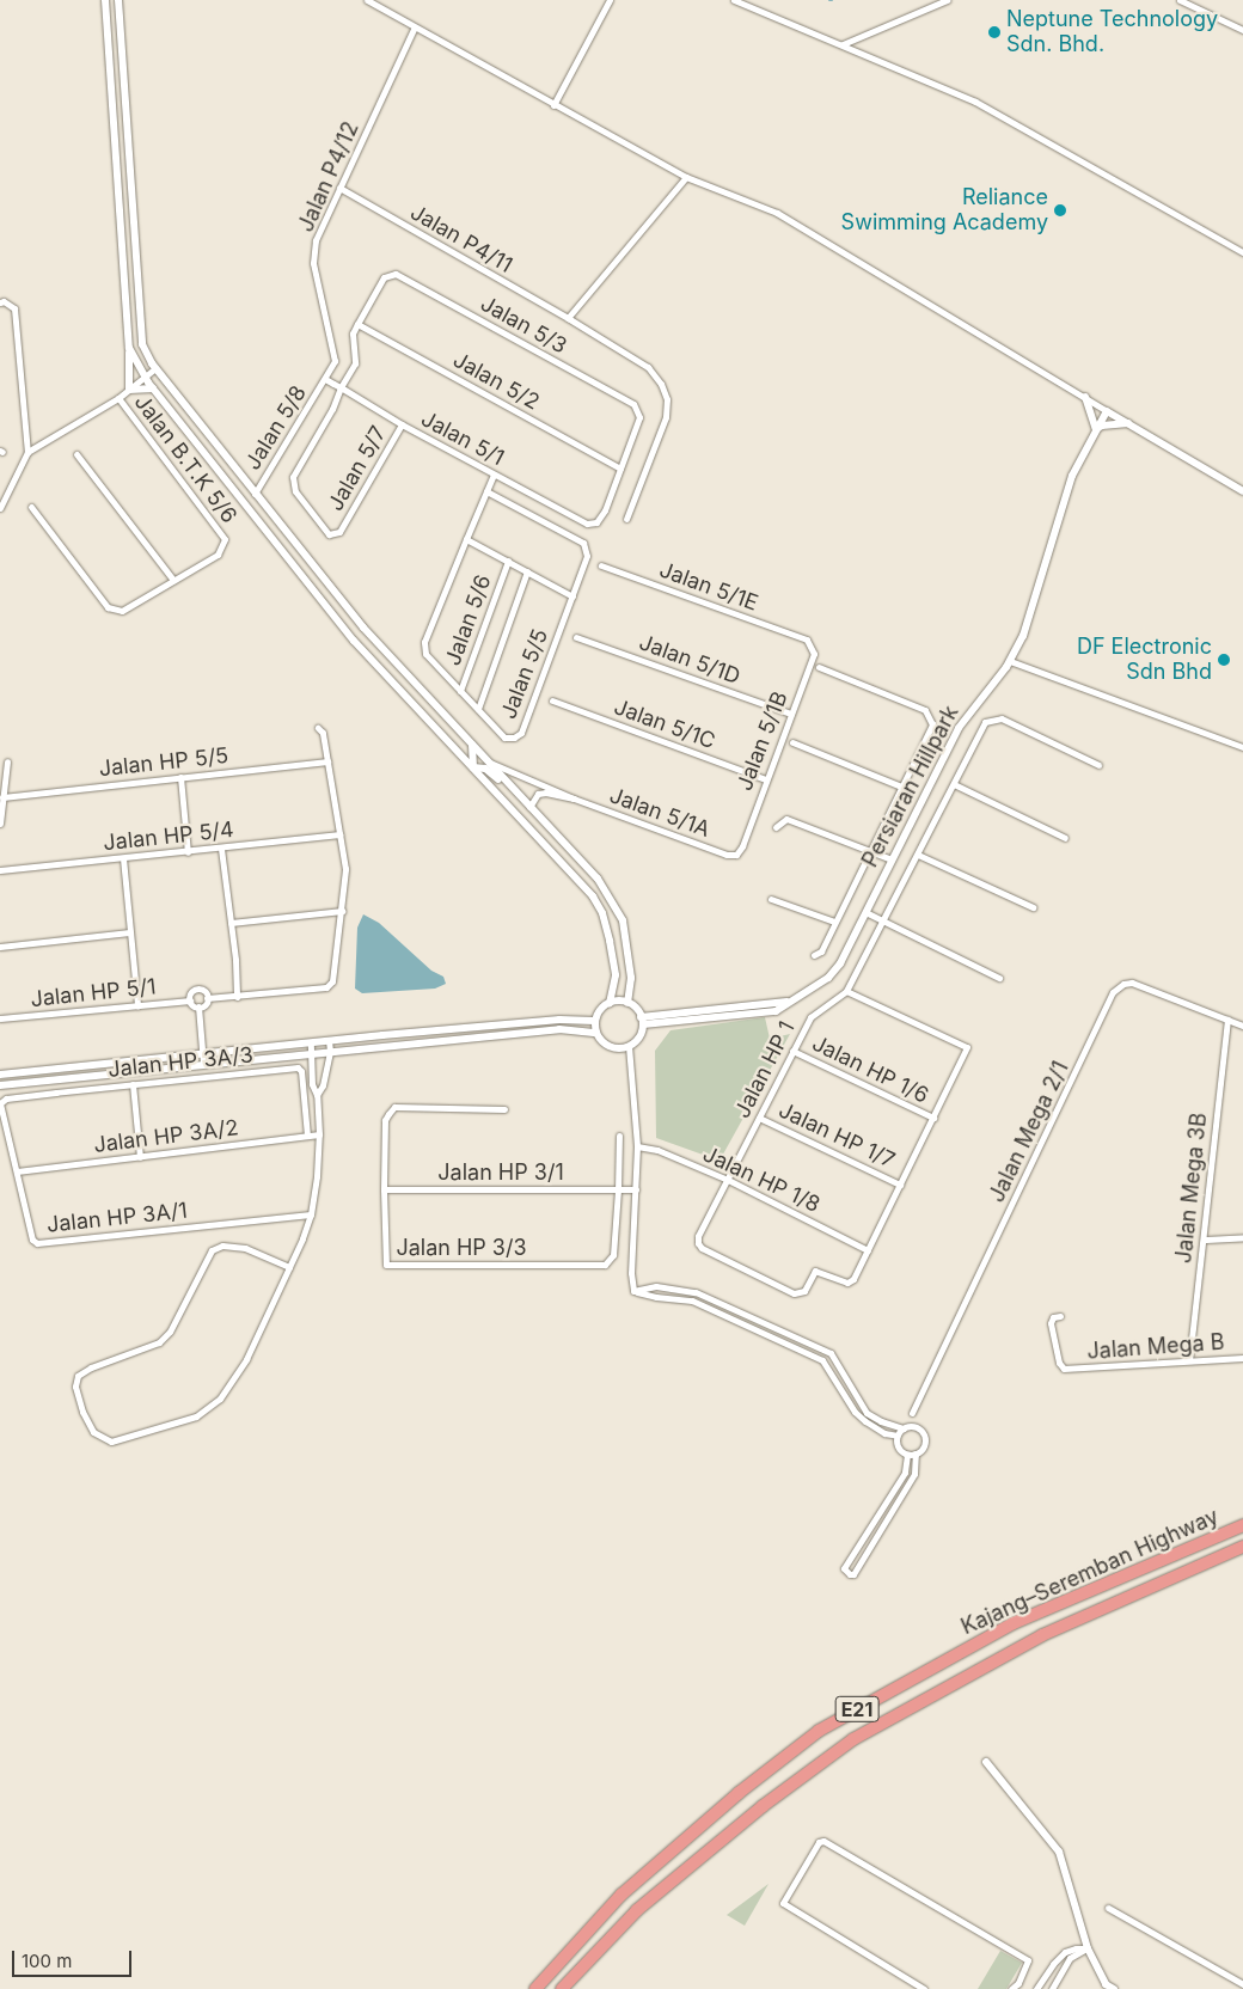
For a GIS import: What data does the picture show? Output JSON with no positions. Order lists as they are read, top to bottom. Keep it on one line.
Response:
{"streets":{"highway":["Kajang–Seremban Highway","E21"],"street":["Jalan P4/12","Jalan P4/11","Jalan 5/3","Jalan 5/2","Jalan 5/8","Jalan 5/1","Jalan B.T.K 5/6","Jalan 5/7","Jalan 5/1E","Jalan 5/6","Jalan 5/1D","Jalan 5/5","Jalan 5/1C","Jalan 5/1B","Jalan HP 5/5","Persiaran Hillpark","Jalan 5/1A","Jalan HP 5/4","Jalan HP 5/1","Jalan HP 3A/3","Jalan HP 1","Jalan HP 1/6","Jalan Mega 2/1","Jalan HP 1/7","Jalan HP 3A/2","Jalan HP 3/1","Jalan HP 1/8","Jalan Mega 3B","Jalan HP 3A/1","Jalan HP 3/3","Jalan Mega B"]},"crossings":[["Jalan P4/12","Jalan P4/11"],["Jalan P4/12","Jalan 5/8"],["Jalan P4/12","Jalan 5/1"],["Jalan 5/3","Jalan 5/2"],["Jalan 5/3","Jalan 5/1"],["Jalan 5/3","Jalan 5/7"],["Jalan 5/8","Jalan 5/1"],["Jalan 5/1","Jalan 5/7"],["Jalan 5/1","Jalan 5/5"],["Jalan 5/1E","Jalan 5/1B"],["Jalan 5/6","Jalan 5/5"],["Jalan 5/1D","Jalan 5/1B"],["Jalan 5/1C","Jalan 5/1B"],["Jalan 5/1B","Jalan 5/1A"],["Jalan HP 3A/3","Jalan HP 3A/2"],["Jalan HP 3A/3","Jalan HP 3A/1"],["Jalan HP 1","Jalan HP 1/6"],["Jalan HP 1","Jalan HP 1/7"],["Jalan HP 1","Jalan HP 1/8"],["Jalan Mega 2/1","Jalan Mega 3B"],["Jalan HP 3A/2","Jalan HP 3A/1"],["Jalan HP 3/1","Jalan HP 3/3"],["Jalan Mega 3B","Jalan Mega B"]],"places":["Neptune Technology Sdn. Bhd.","Reliance Swimming Academy","DF Electronic Sdn Bhd"],"scale_bar":"100 m"}
